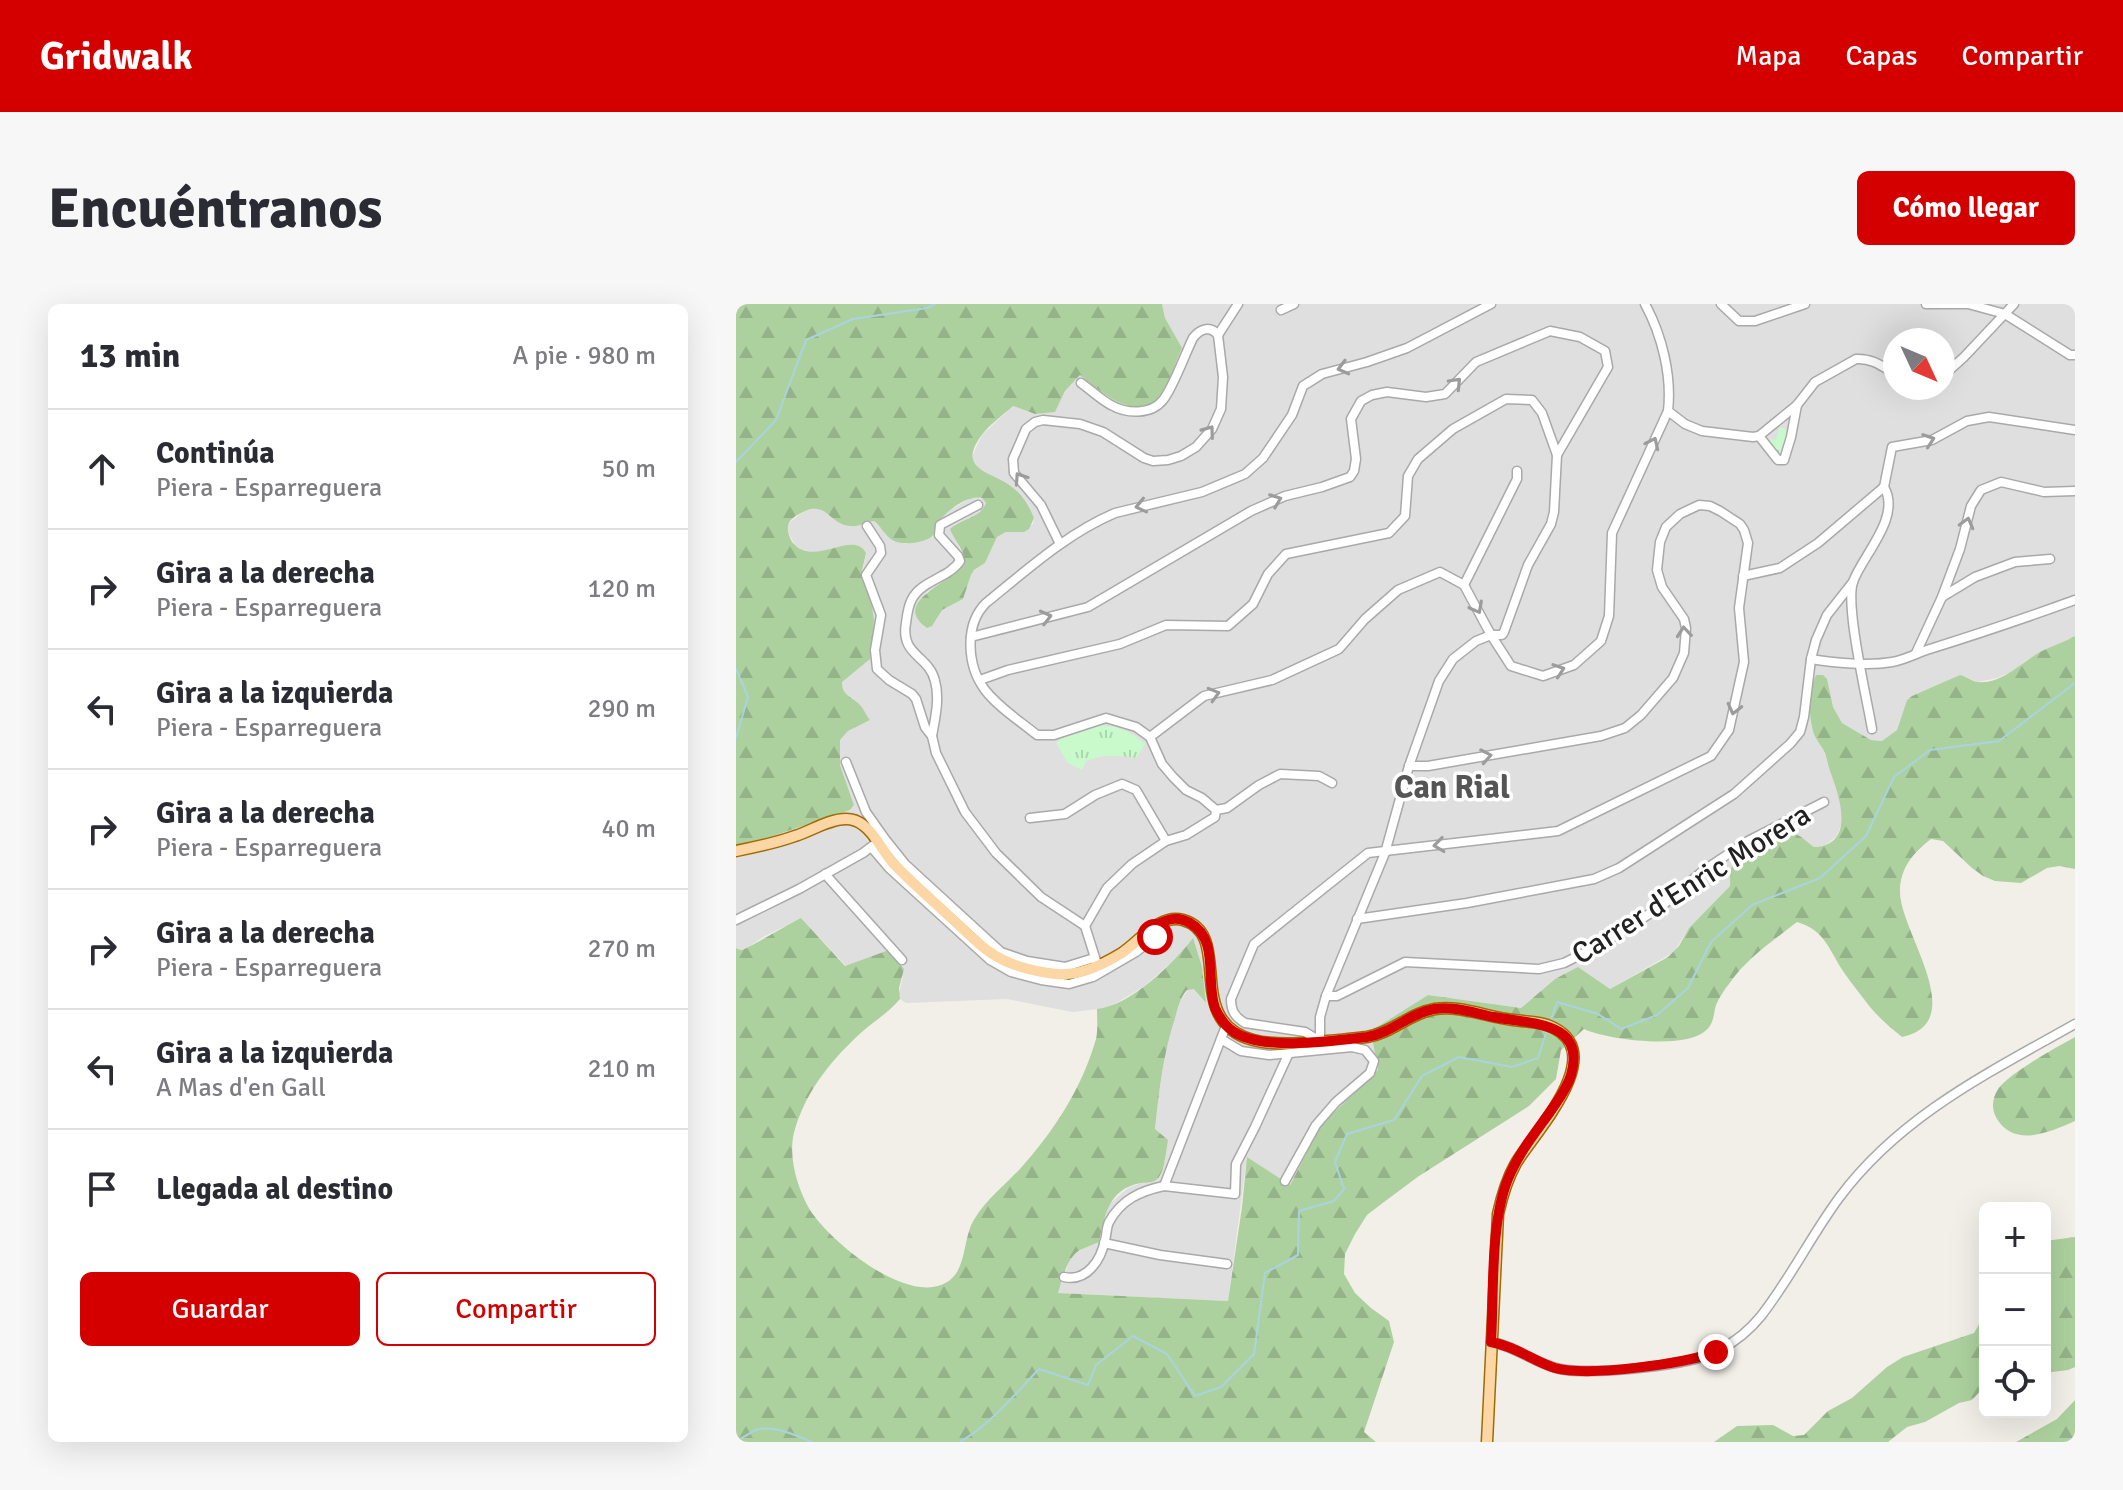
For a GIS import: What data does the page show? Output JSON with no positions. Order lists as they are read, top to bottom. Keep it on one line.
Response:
{"streets":{"street":["Carrer d'Enric Morera"]},"districts":["Can Rial"],"north":"bottom right","page":{"header":"Gridwalk","nav":["Mapa","Capas","Compartir"],"buttons":["Cómo llegar",["Guardar","Compartir"]],"title":"Encuéntranos","heading":["13 min","A pie · 980 m"],"list":[["Continúa","Piera - Esparreguera","50 m"],["Gira a la derecha","Piera - Esparreguera","120 m"],["Gira a la izquierda","Piera - Esparreguera","290 m"],["Gira a la derecha","Piera - Esparreguera","40 m"],["Gira a la derecha","Piera - Esparreguera","270 m"],["Gira a la izquierda","A Mas d'en Gall","210 m"],"Llegada al destino"],"map_buttons":["+","−"]}}
